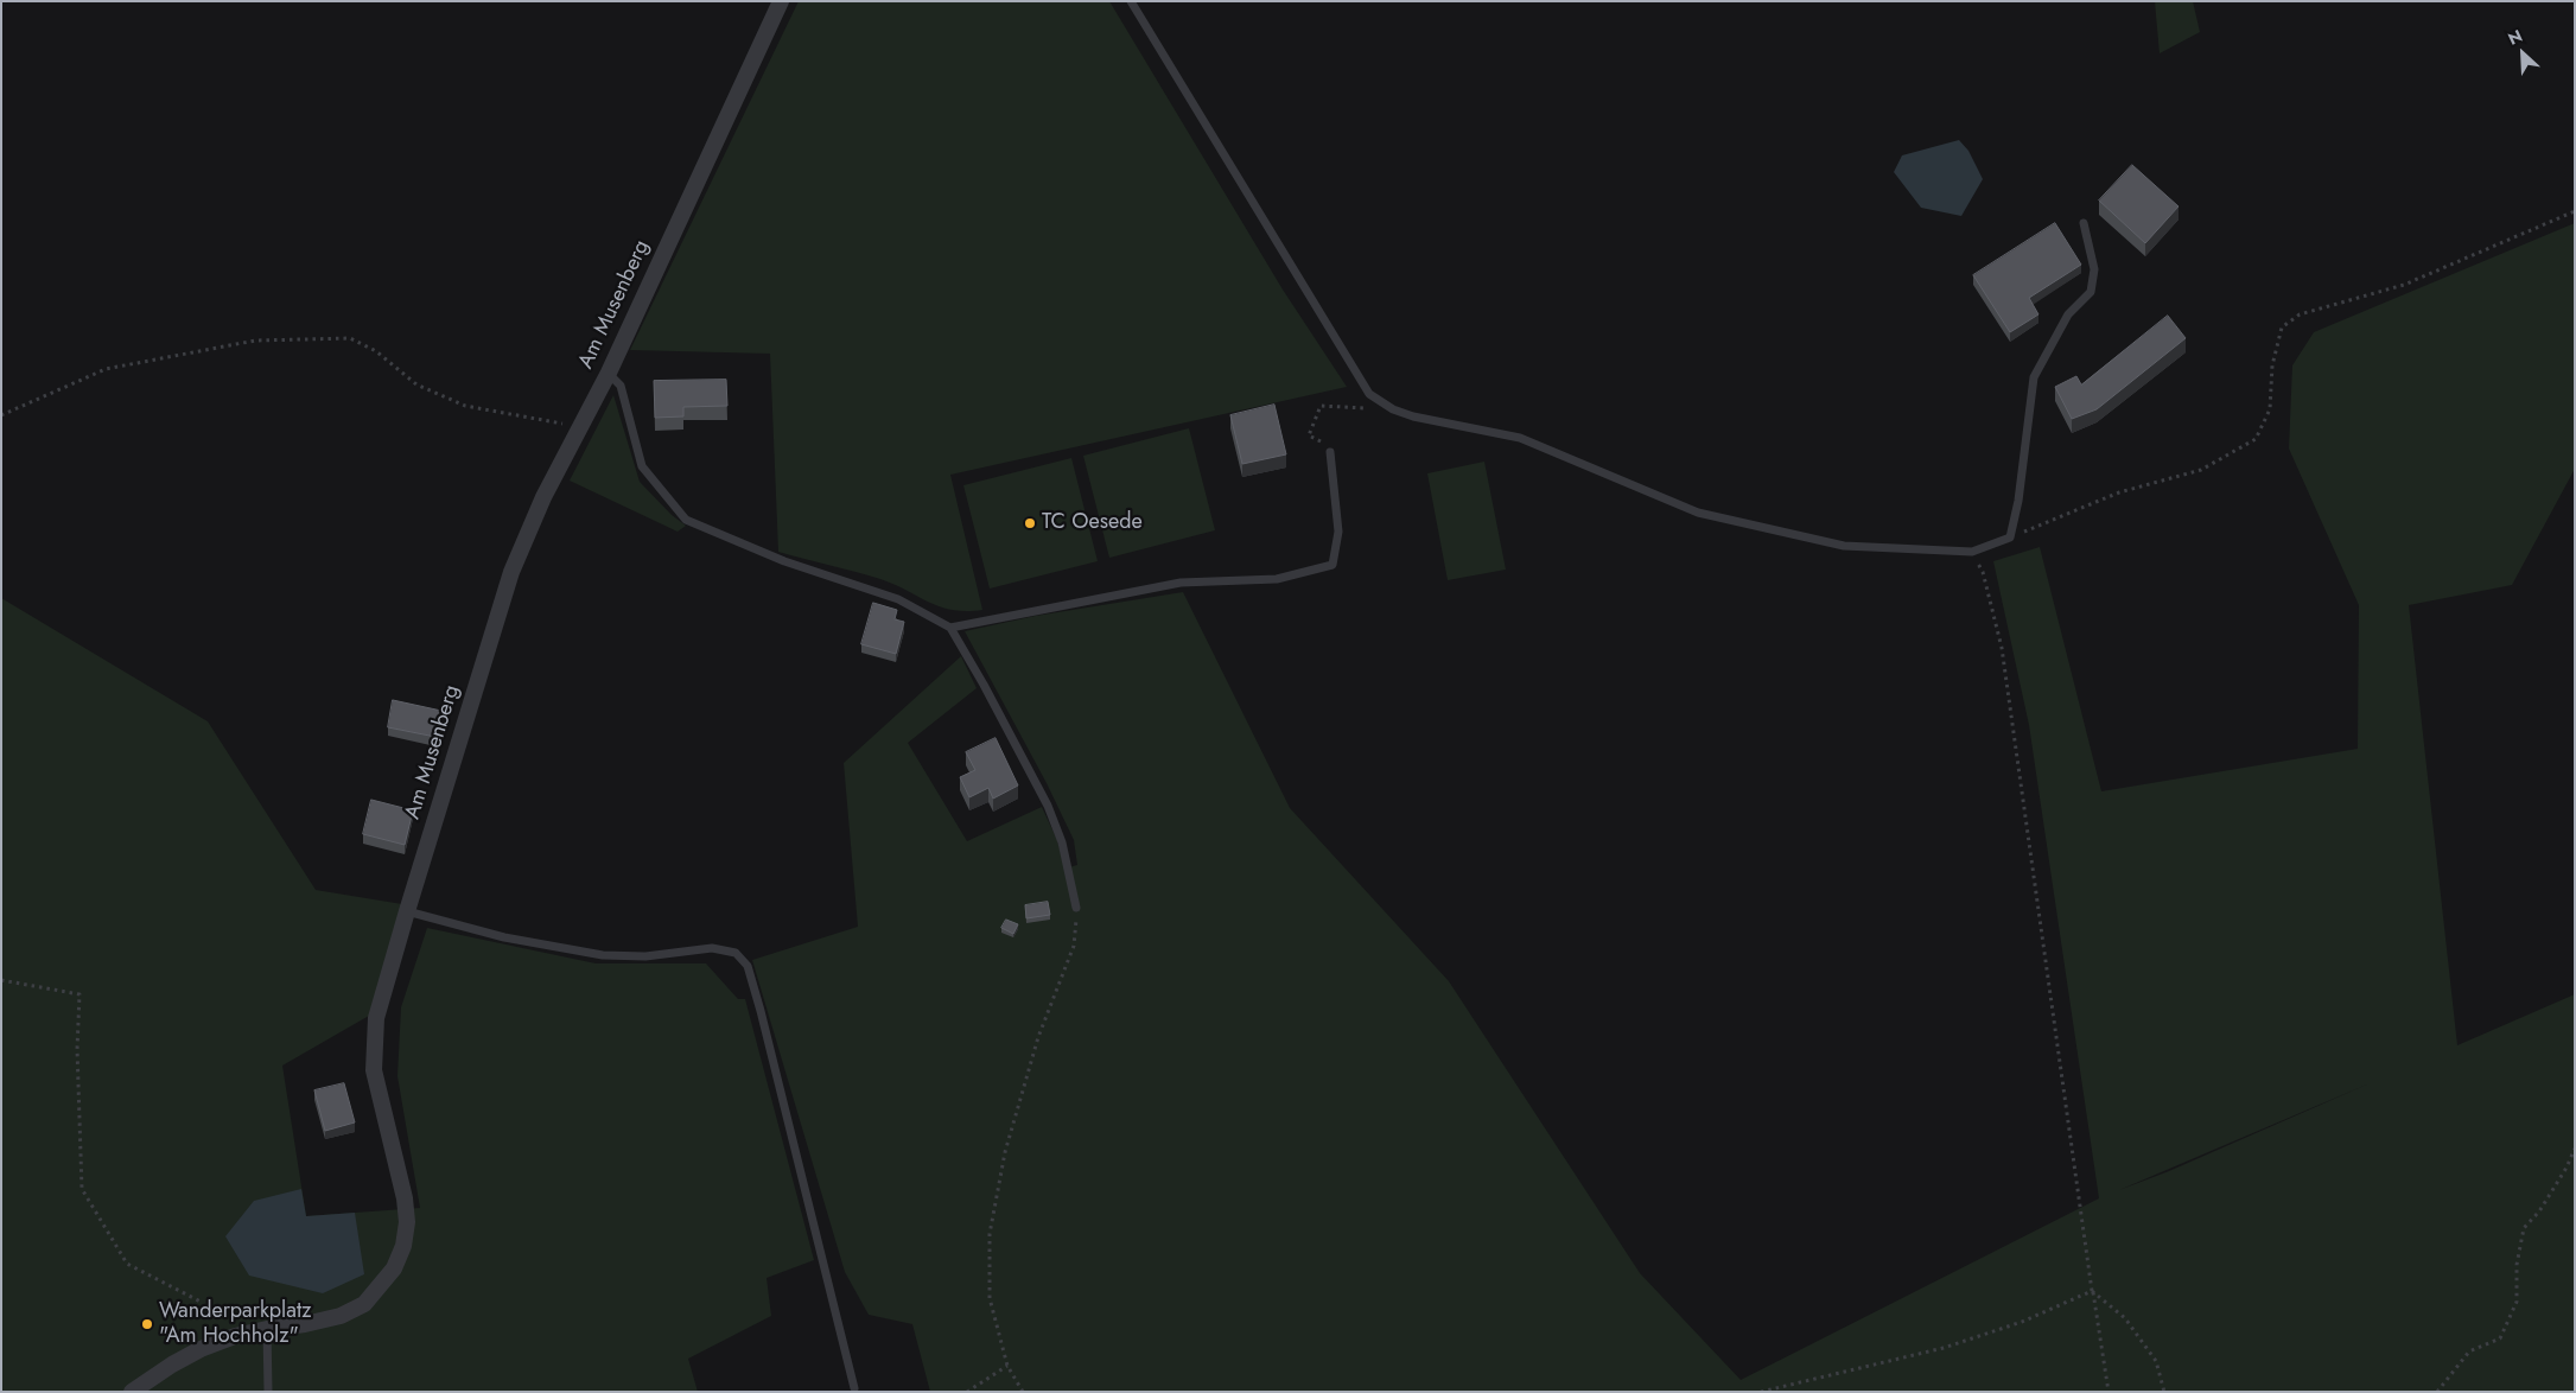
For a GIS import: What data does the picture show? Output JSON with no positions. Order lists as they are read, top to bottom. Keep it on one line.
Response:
{"streets":{"street":["Am Musenberg"]},"places":["TC Oesede","Wanderparkplatz \"Am Hochholz\""],"north":"top left"}
